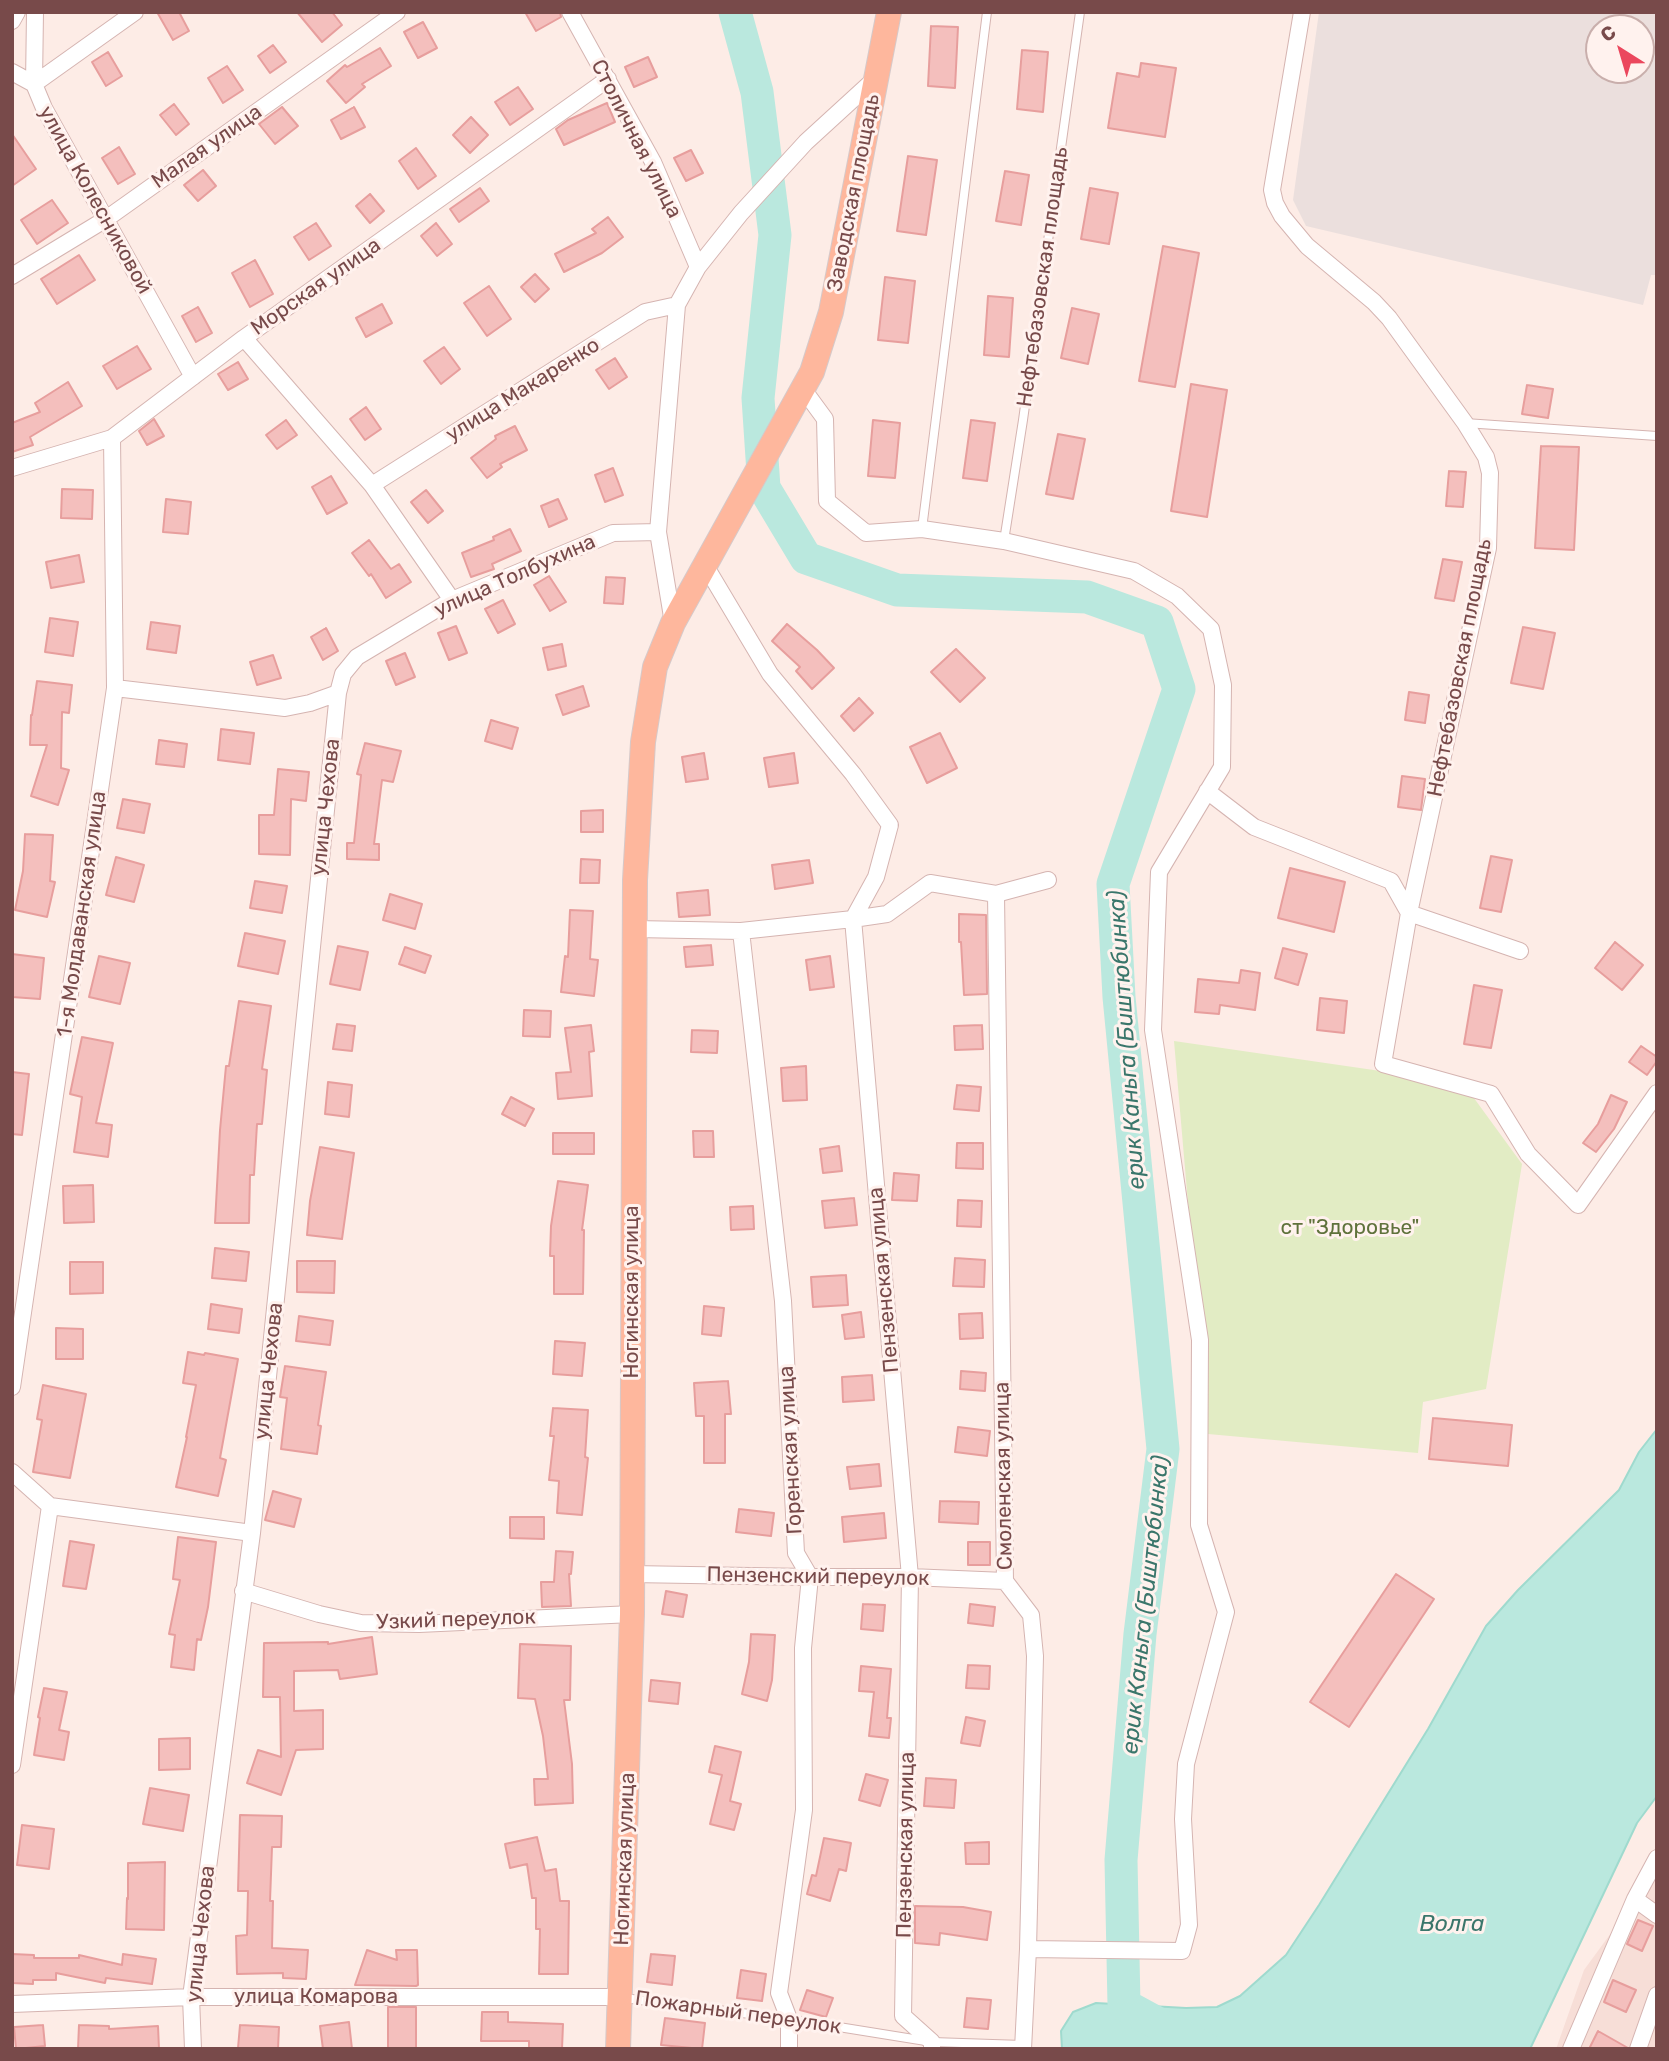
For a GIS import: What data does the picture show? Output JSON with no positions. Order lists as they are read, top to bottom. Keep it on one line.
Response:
{"streets":{"main road":["Заводская площадь","Ногинская улица"],"street":["Столичная улица","Малая улица","улица Колесниковой","Нефтебазовская площадь","Морская улица","улица Макаренко","улица Толбухина","улица Чехова","1-я Молдаванская улица","Пензенская улица","Горенская улица","Смоленская улица","Пензенский переулок","Узкий переулок","улица Комарова"],"lane":["Пожарный переулок"]},"crossings":[["Столичная улица","Морская улица"],["Малая улица","улица Колесниковой"],["Заводская площадь","Ногинская улица"],["улица Колесниковой","Морская улица"],["Морская улица","1-я Молдаванская улица"],["улица Толбухина","улица Чехова"],["улица Чехова","Узкий переулок"],["улица Чехова","улица Комарова"],["Пензенская улица","Пензенский переулок"],["Пензенская улица","Пожарный переулок"],["Ногинская улица","Пензенский переулок"],["Ногинская улица","Узкий переулок"],["Ногинская улица","улица Комарова"],["Ногинская улица","Пожарный переулок"],["Горенская улица","Пензенский переулок"],["Смоленская улица","Пензенский переулок"],["Смоленская улица","Пожарный переулок"],["улица Комарова","Пожарный переулок"]],"water":["ерик Каньга (Биштюбинка)","Волга"],"parks":["ст \"Здоровье\""],"north":"top left"}
